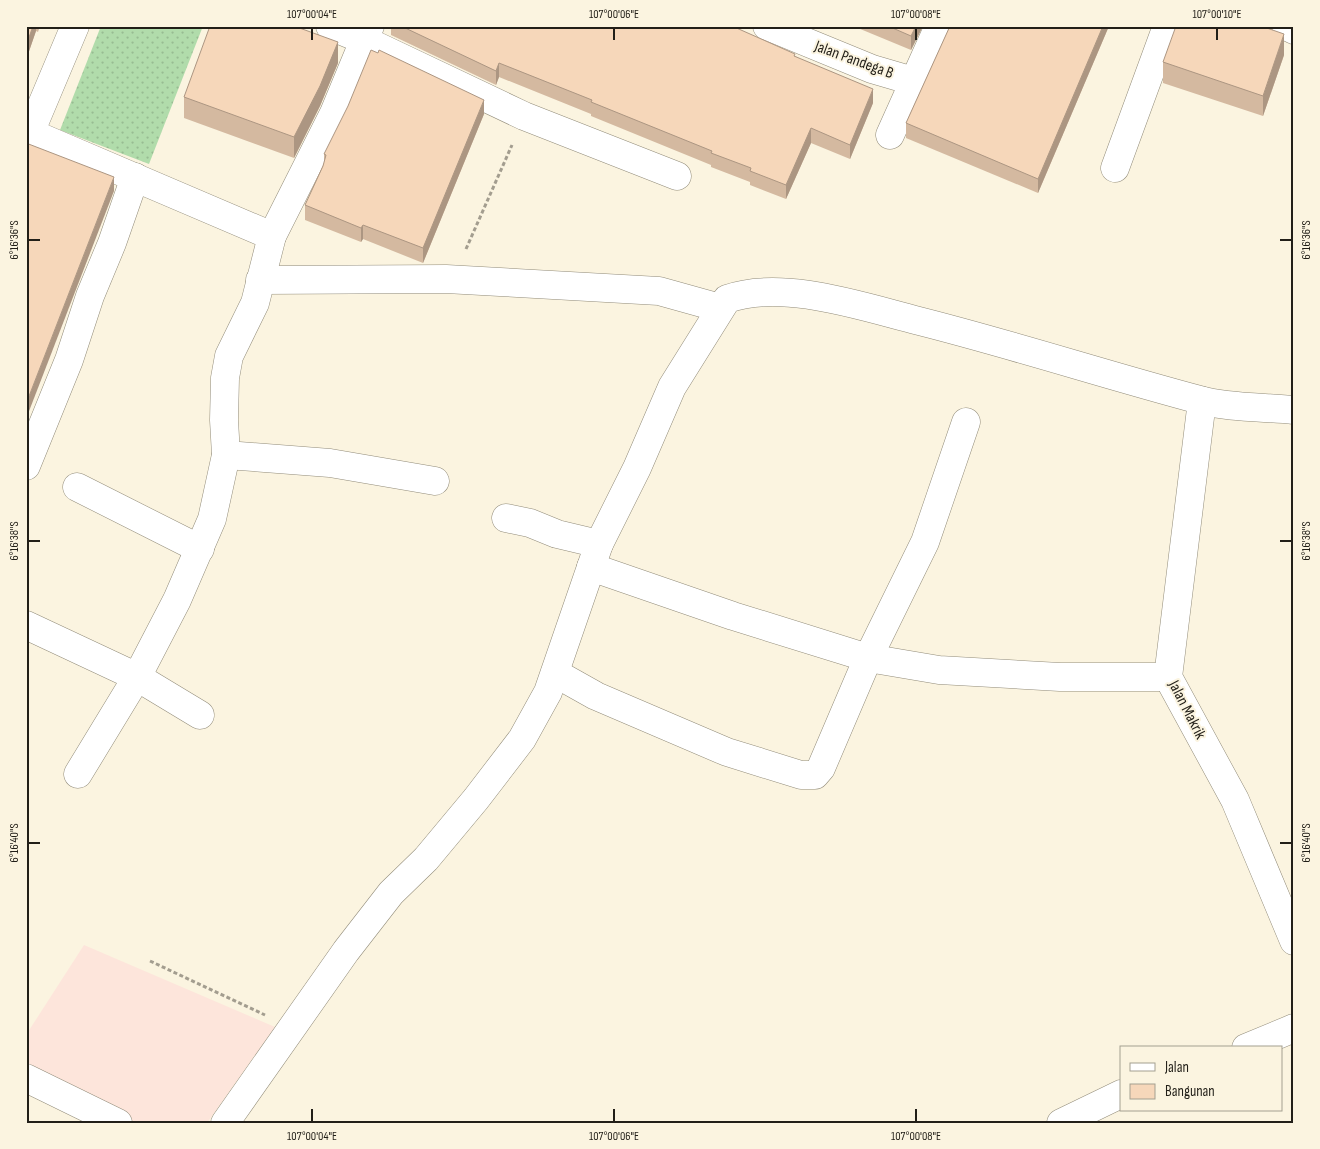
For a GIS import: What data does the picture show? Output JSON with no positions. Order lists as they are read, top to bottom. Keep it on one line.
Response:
{"streets":{"street":["Jalan Pandega B","Jalan Makrik"]},"legend":["Jalan","Bangunan"],"coordinates":["107°00'04\"E","107°00'06\"E","107°00'08\"E","107°00'10\"E","6°16'36\"S","6°16'38\"S","6°16'40\"S"]}
